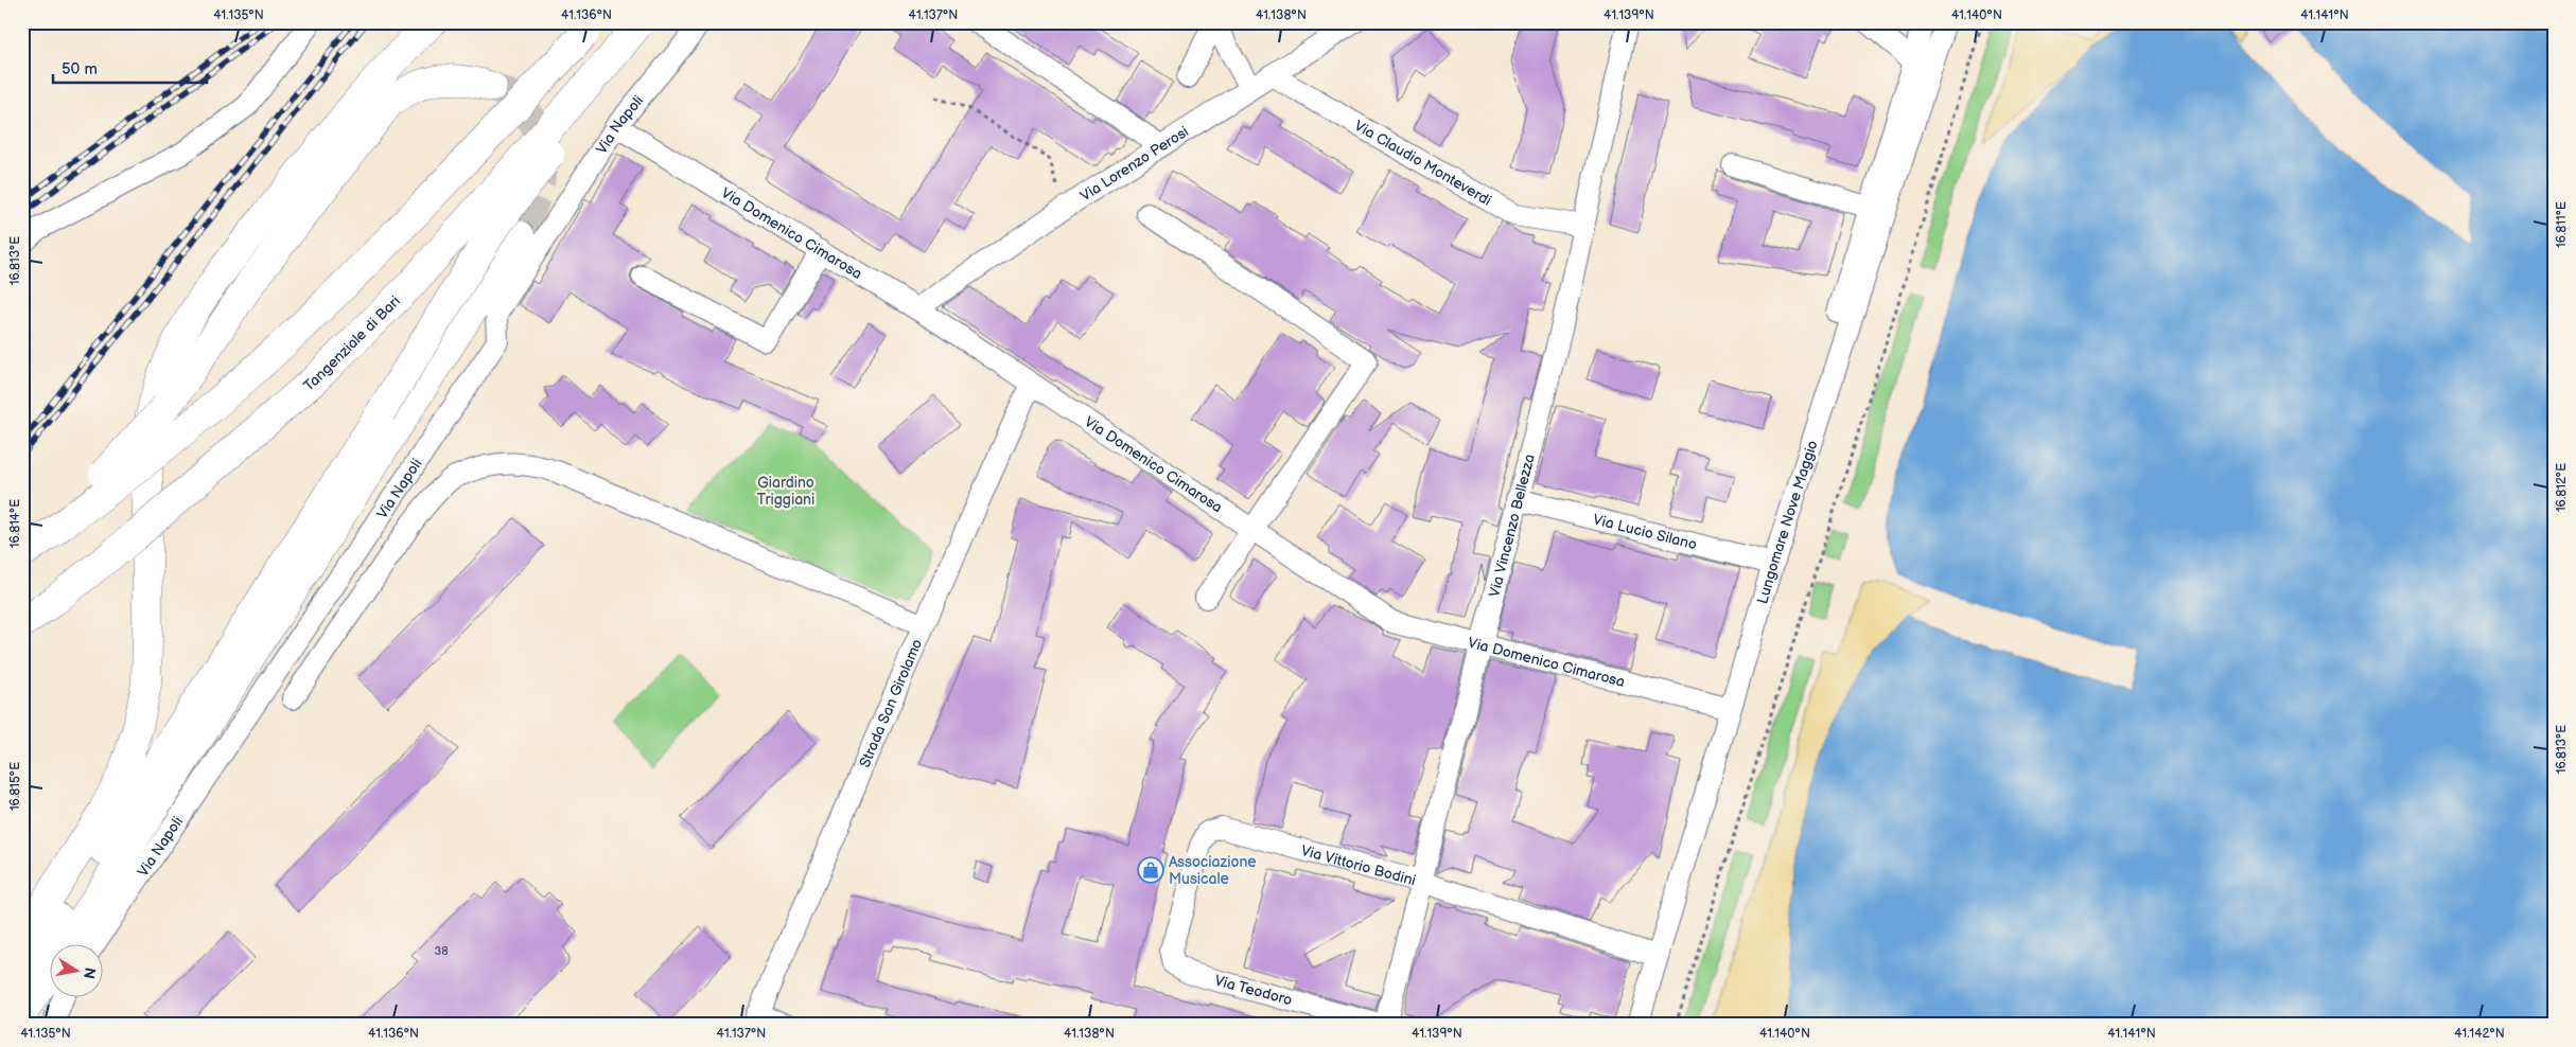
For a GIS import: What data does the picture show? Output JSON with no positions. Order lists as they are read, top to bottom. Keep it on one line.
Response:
{"streets":{"highway":["Tangenziale di Bari"],"street":["Via Napoli","Via Lorenzo Perosi","Via Claudio Monteverdi","Via Domenico Cimarosa","Lungomare Nove Maggio","Via Vincenzo Bellezza","Via Lucio Silano","Strada San Girolamo","Via Vittorio Bodini","Via Teodoro"]},"crossings":[["Via Napoli","Via Domenico Cimarosa"],["Via Lorenzo Perosi","Via Claudio Monteverdi"],["Via Lorenzo Perosi","Via Domenico Cimarosa"],["Via Claudio Monteverdi","Via Vincenzo Bellezza"],["Via Domenico Cimarosa","Lungomare Nove Maggio"],["Via Domenico Cimarosa","Via Vincenzo Bellezza"],["Via Domenico Cimarosa","Strada San Girolamo"],["Lungomare Nove Maggio","Via Lucio Silano"],["Lungomare Nove Maggio","Via Vittorio Bodini"],["Via Vincenzo Bellezza","Via Lucio Silano"],["Via Vincenzo Bellezza","Via Vittorio Bodini"],["Via Vittorio Bodini","Via Teodoro"]],"parks":["Giardino Triggiani"],"places":{"shop":["Associazione Musicale"]},"house_numbers":["38"],"scale_bar":"50 m","north":"right","coordinates":["41.135°N","41.136°N","41.137°N","41.138°N","41.139°N","41.140°N","41.141°N","16.811°E","16.813°E","16.812°E","16.814°E","16.815°E","41.142°N"]}
